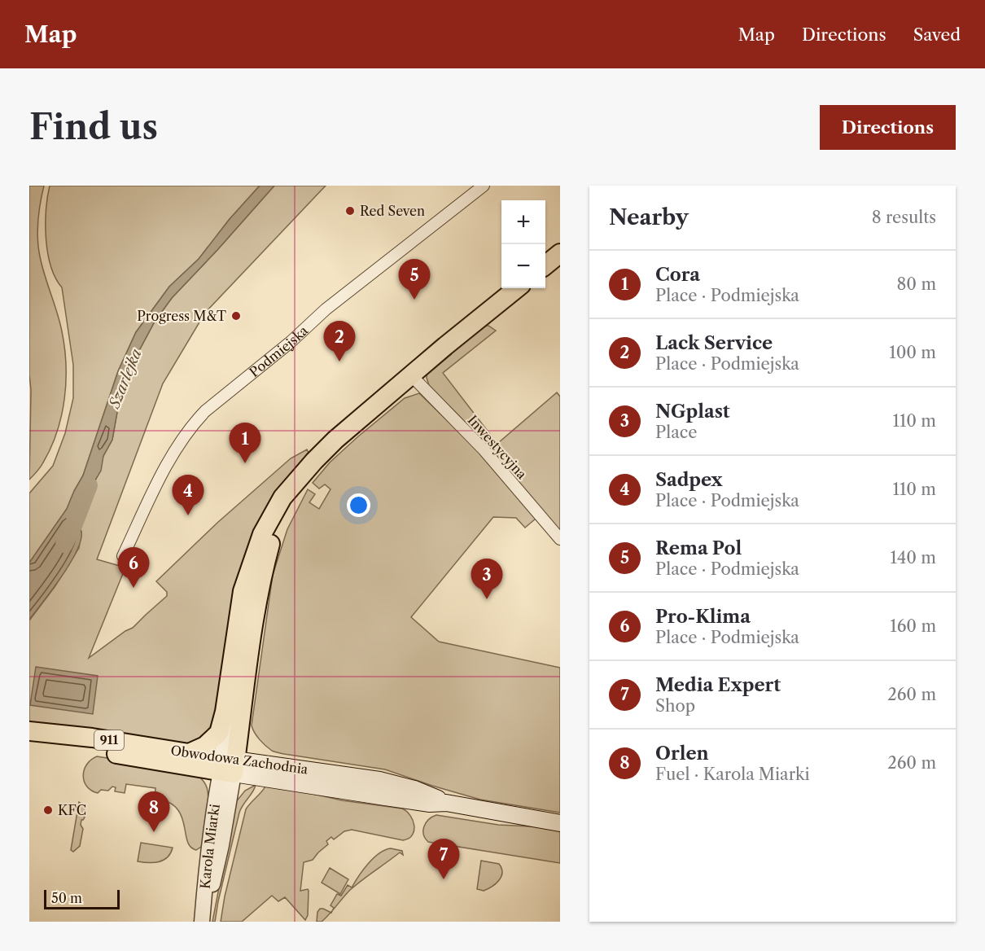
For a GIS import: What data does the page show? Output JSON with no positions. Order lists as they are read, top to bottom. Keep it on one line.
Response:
{"streets":{"main road":["911","Obwodowa Zachodnia"],"street":["Podmiejska","Inwestycyjna","Karola Miarki"]},"crossings":[["Obwodowa Zachodnia","Karola Miarki"]],"water":["Szarlejka"],"places":["Red Seven","Progress M&T","KFC"],"scale_bar":"50 m","page":{"header":"Map","nav":["Map","Directions","Saved"],"buttons":"Directions","title":"Find us","heading":["Nearby","8 results"],"map_buttons":["+","−"],"list":[{"mark":"1","name":"Cora","note":"Place · Podmiejska","value":"80 m"},{"mark":"2","name":"Lack Service","note":"Place · Podmiejska","value":"100 m"},{"mark":"3","name":"NGplast","note":"Place","value":"110 m"},{"mark":"4","name":"Sadpex","note":"Place · Podmiejska","value":"110 m"},{"mark":"5","name":"Rema Pol","note":"Place · Podmiejska","value":"140 m"},{"mark":"6","name":"Pro-Klima","note":"Place · Podmiejska","value":"160 m"},{"mark":"7","name":"Media Expert","note":"Shop","value":"260 m"},{"mark":"8","name":"Orlen","note":"Fuel · Karola Miarki","value":"260 m"}],"pins":["5","2","1","4","6","3","8","7"],"scale":"50 m"}}
